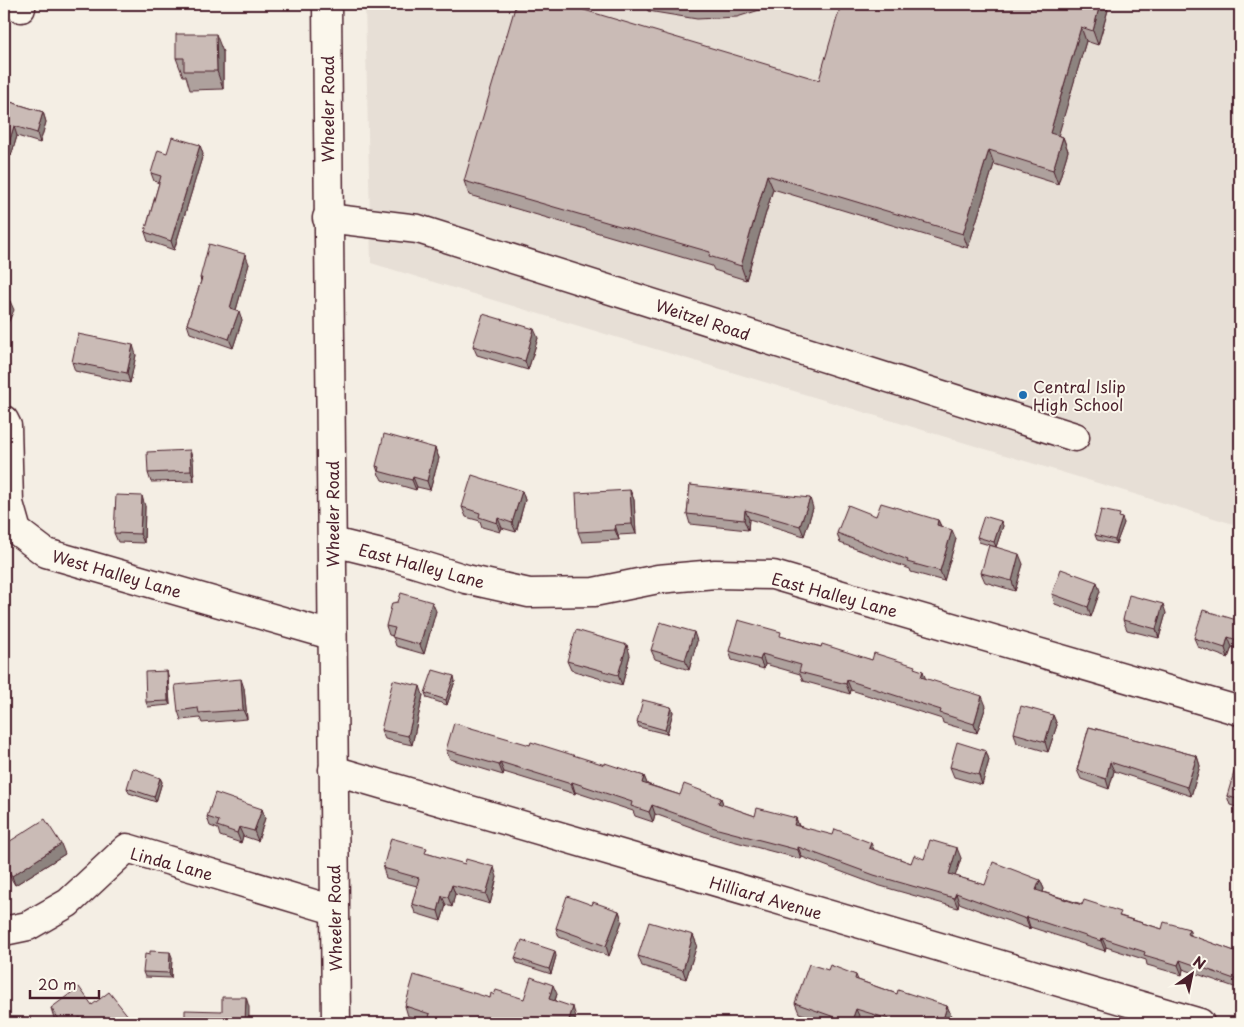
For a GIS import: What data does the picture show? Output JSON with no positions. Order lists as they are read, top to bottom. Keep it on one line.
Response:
{"streets":{"street":["Wheeler Road","Weitzel Road","East Halley Lane","West Halley Lane","Linda Lane","Hilliard Avenue"]},"crossings":[["Wheeler Road","Weitzel Road"],["Wheeler Road","East Halley Lane"],["Wheeler Road","West Halley Lane"],["Wheeler Road","Linda Lane"],["Wheeler Road","Hilliard Avenue"]],"places":["Central Islip High School"],"scale_bar":"20 m","north":"top right"}
